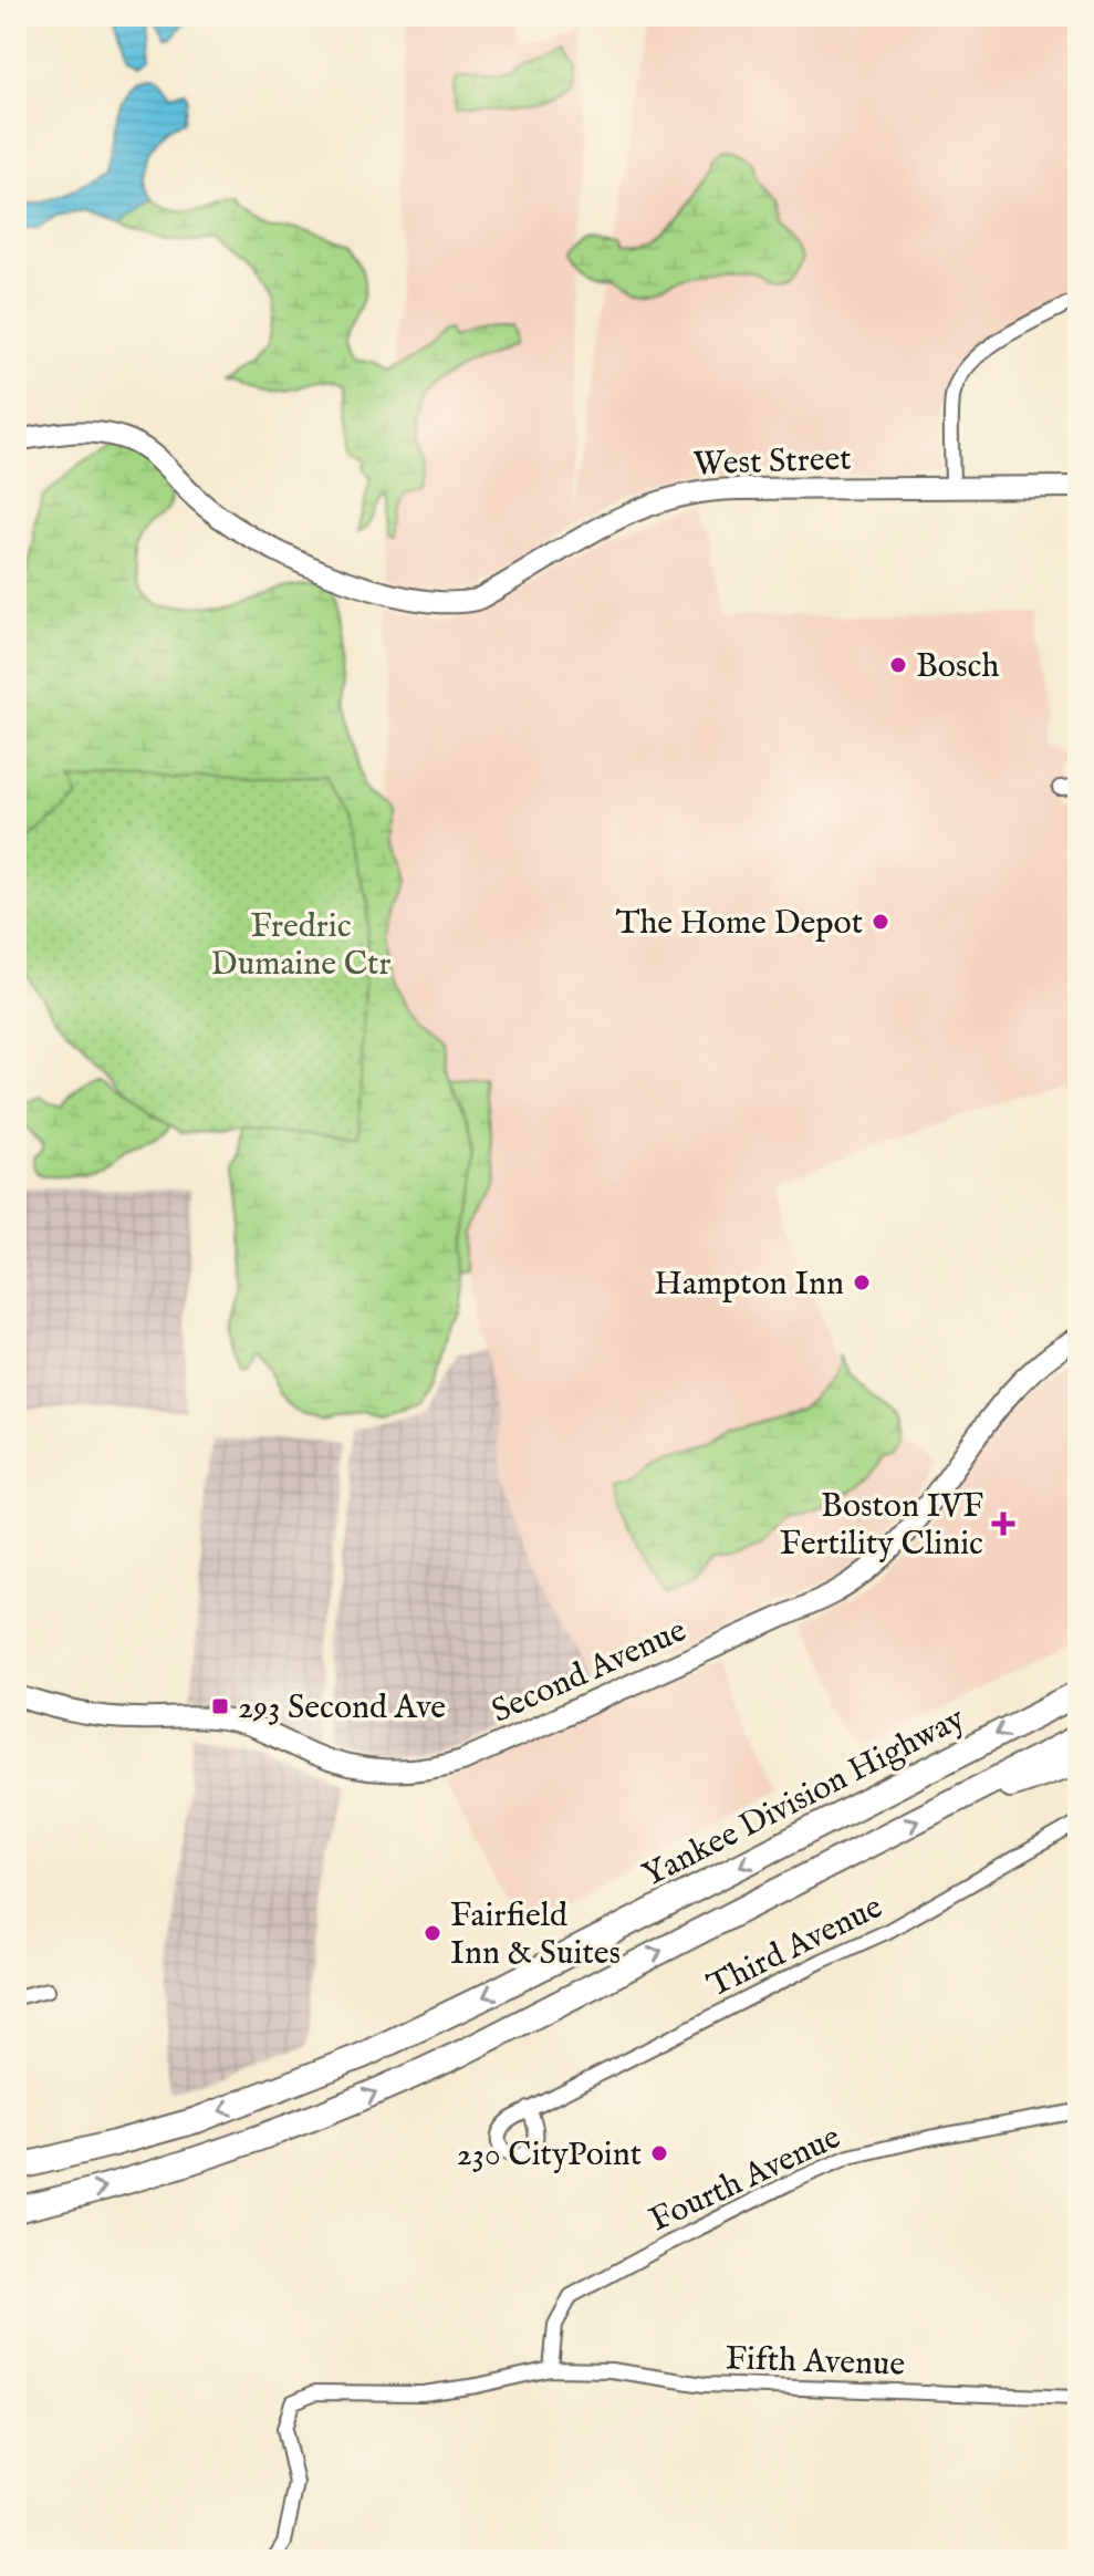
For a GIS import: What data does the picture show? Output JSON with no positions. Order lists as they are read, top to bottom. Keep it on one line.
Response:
{"streets":{"highway":["Yankee Division Highway"],"street":["West Street","Second Avenue","Third Avenue","Fourth Avenue","Fifth Avenue"]},"crossings":[["Fourth Avenue","Fifth Avenue"]],"parks":["Fredric Dumaine Ctr"],"places":{"other":["Bosch","The Home Depot","Hampton Inn","Fairfield Inn & Suites","230 CityPoint"],"health":["Boston IVF Fertility Clinic"],"transit":["293 Second Ave"]}}
